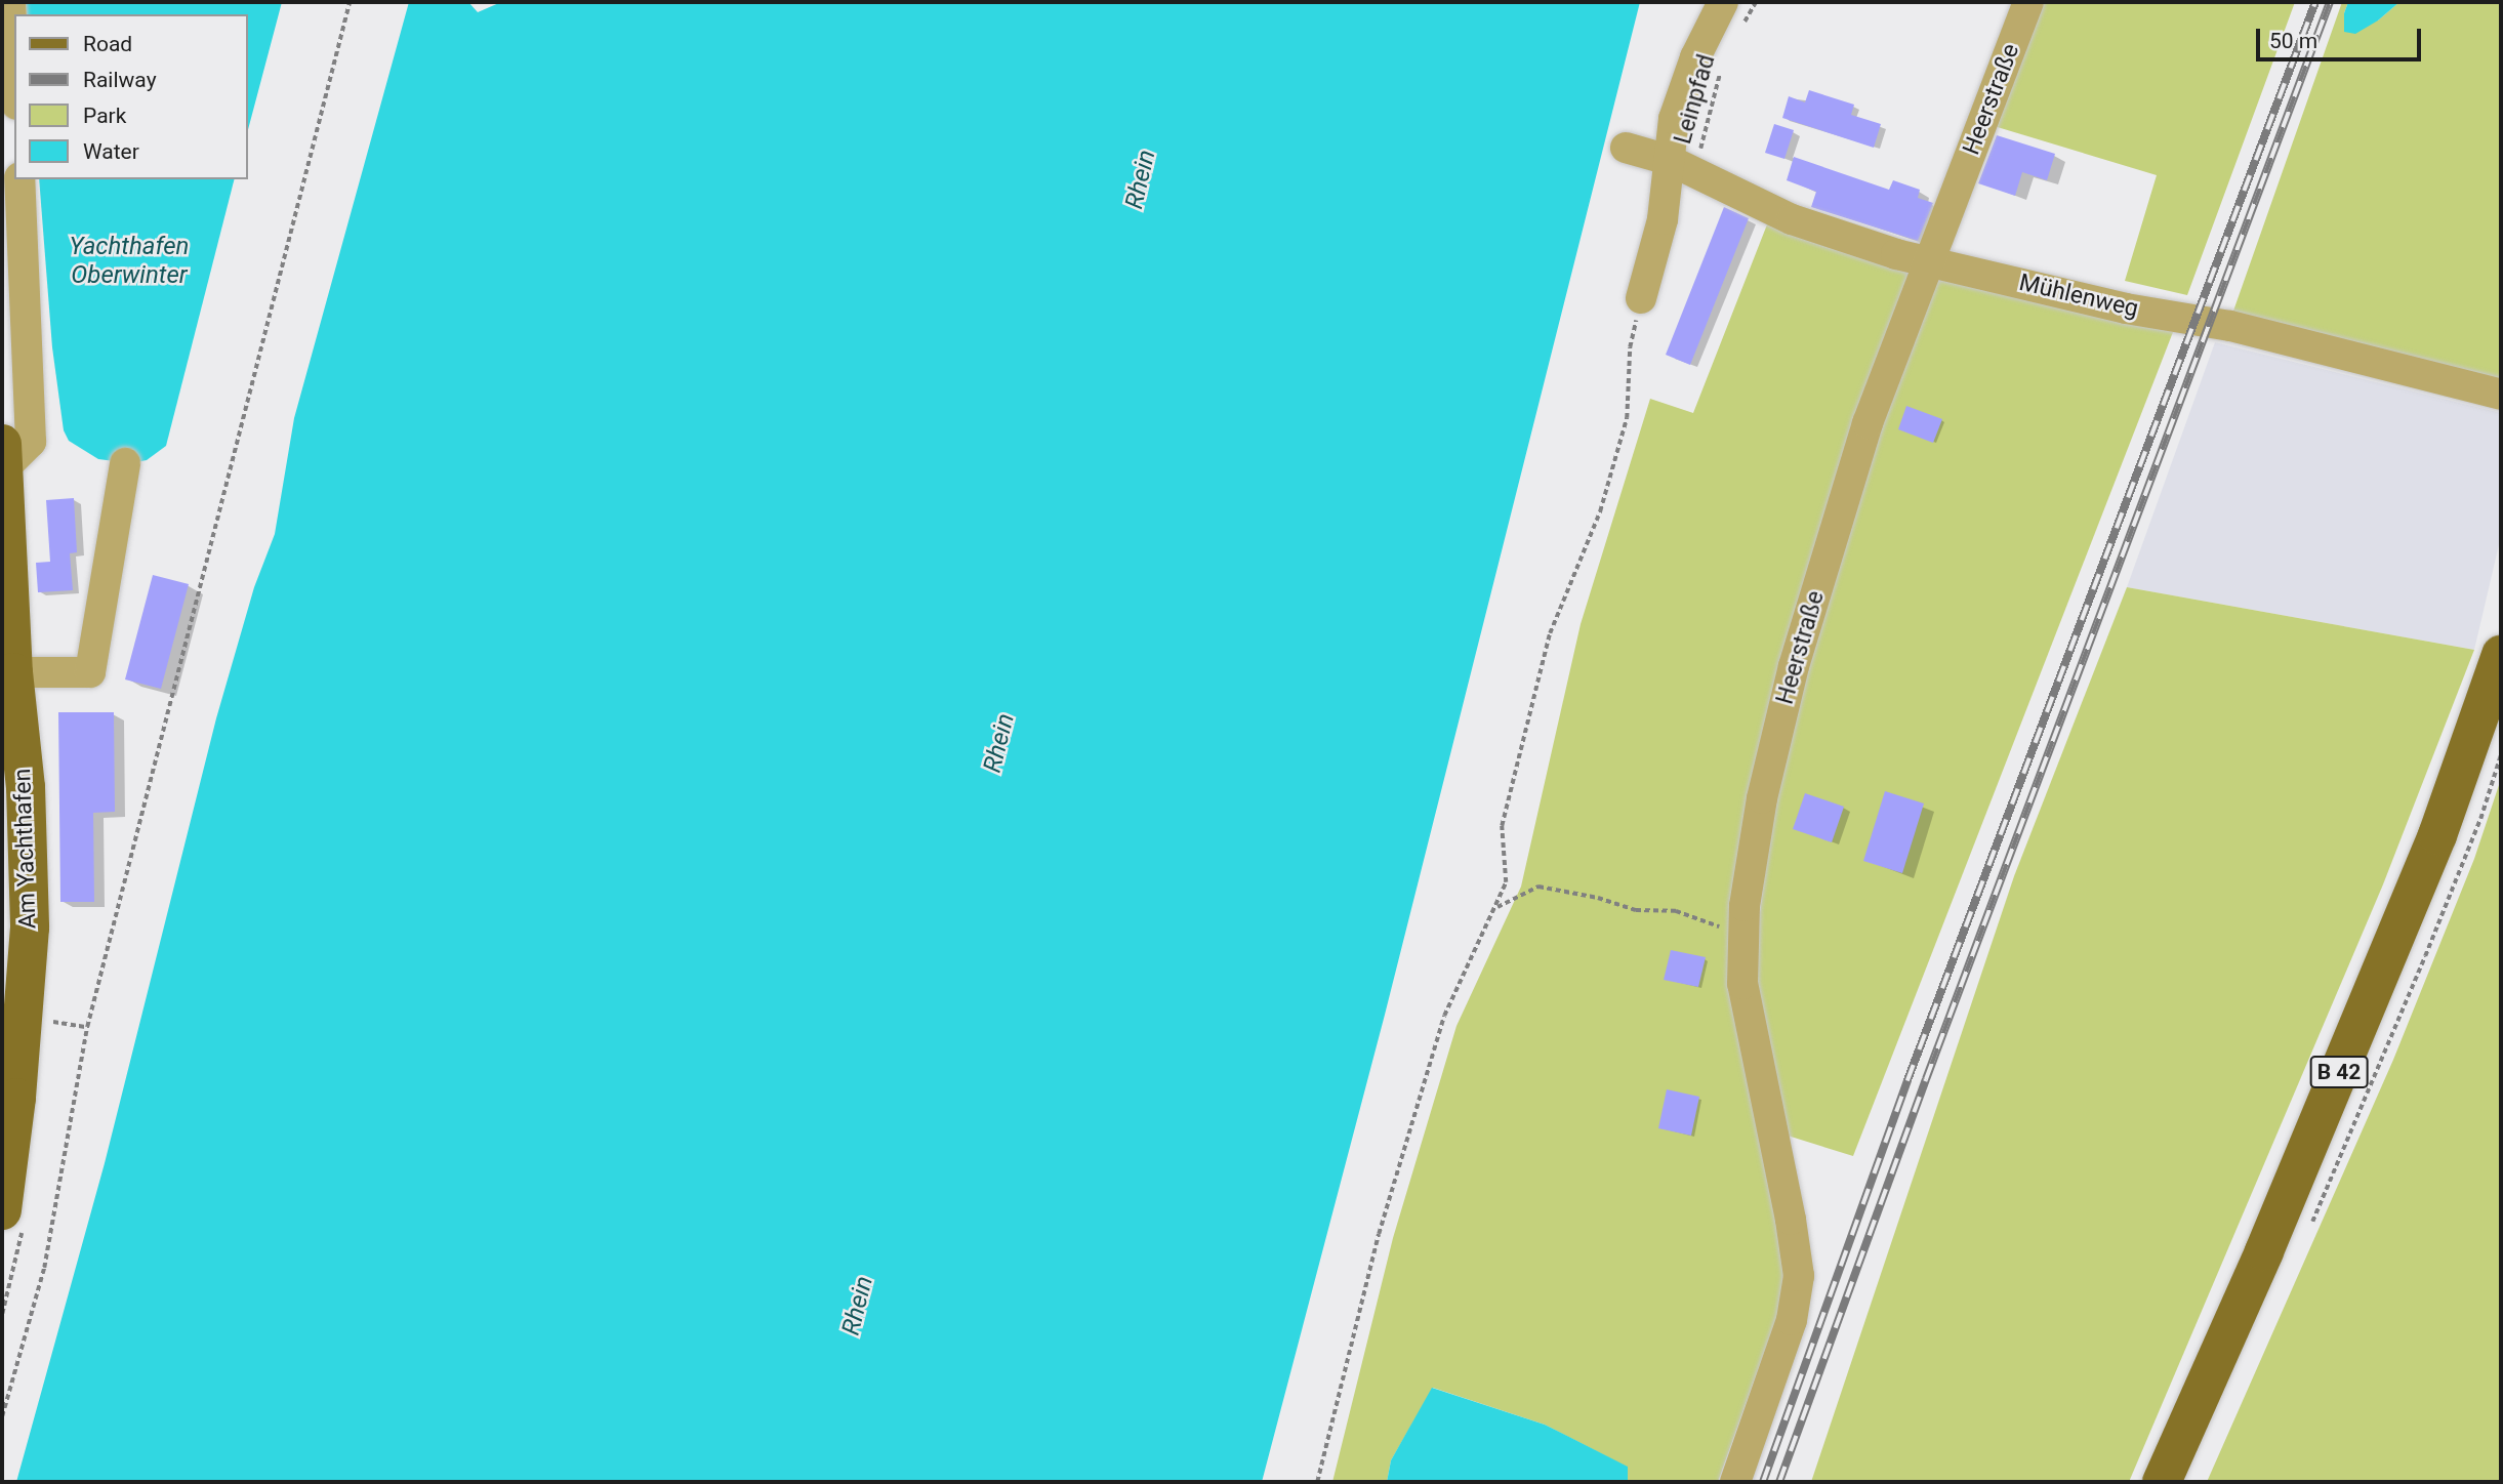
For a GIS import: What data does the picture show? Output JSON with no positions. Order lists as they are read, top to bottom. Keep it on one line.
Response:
{"streets":{"main road":["Am Yachthafen","B 42"],"lane":["Heerstraße","Mühlenweg"],"path":["Leinpfad"]},"crossings":[["Leinpfad","Mühlenweg"],["Heerstraße","Mühlenweg"]],"water":["Rhein","Yachthafen Oberwinter"],"legend":["Road","Railway","Park","Water"],"scale_bar":"50 m"}
